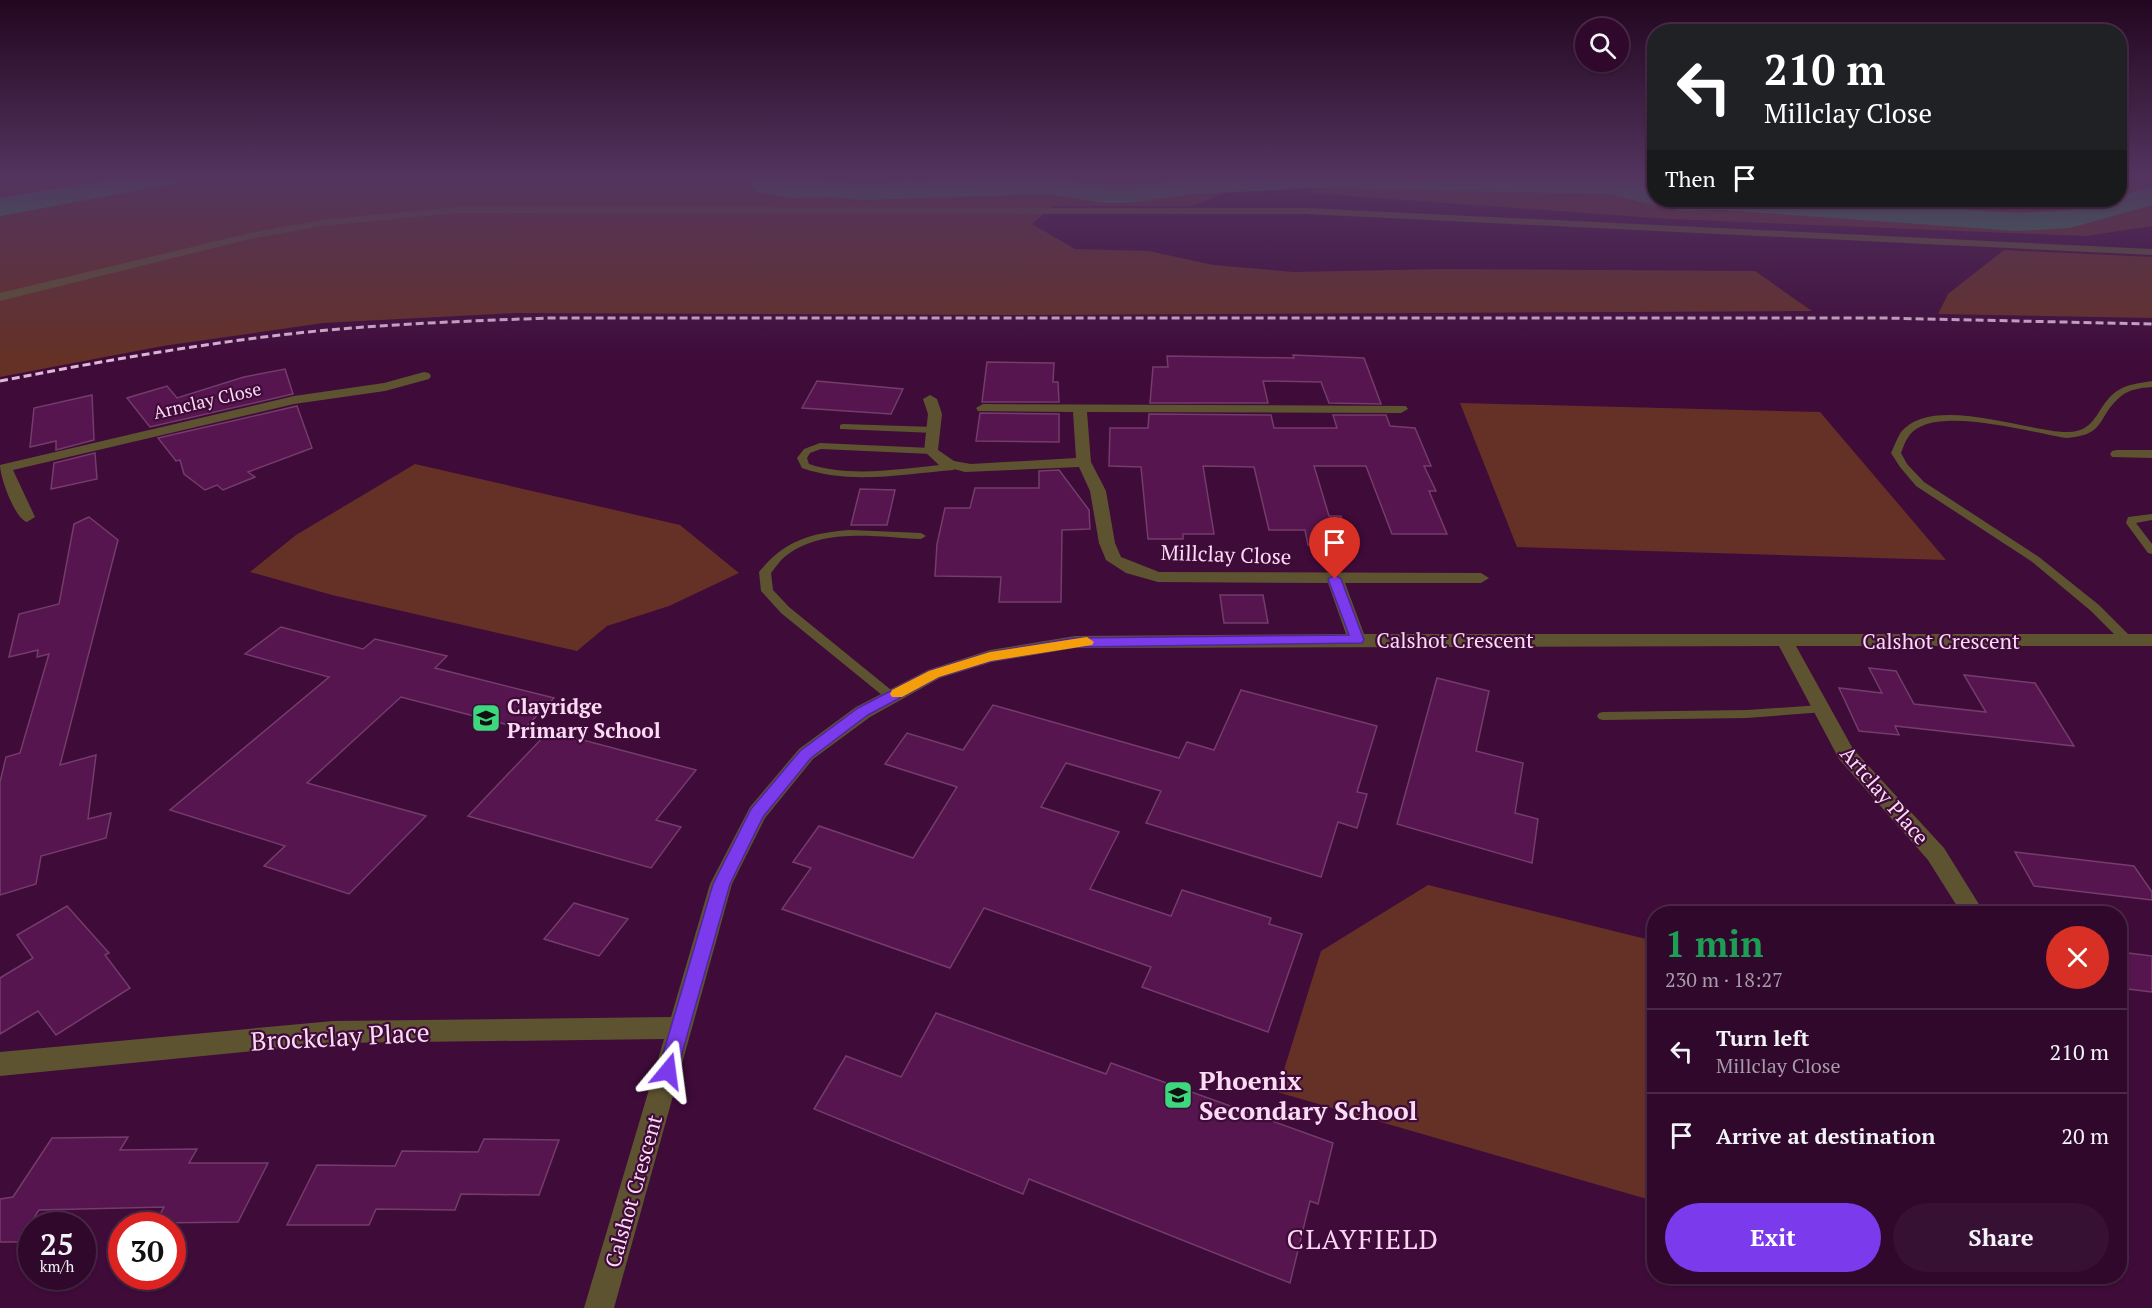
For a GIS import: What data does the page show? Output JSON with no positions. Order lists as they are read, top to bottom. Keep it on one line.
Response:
{"streets":{"street":["Arnclay Close","Millclay Close","Calshot Crescent","Artclay Place","Brockclay Place"]},"crossings":[["Calshot Crescent","Artclay Place"],["Calshot Crescent","Brockclay Place"]],"districts":["CLAYFIELD"],"places":{"school or university":["Clayridge Primary School","Phoenix Secondary School"]},"page":{"turn":["210 m","Millclay Close"],"then":"Then","heading":["1 min","230 m · 18:27"],"list":[{"name":"Turn left","note":"Millclay Close","value":"210 m"},{"name":"Arrive at destination","value":"20 m"}],"buttons":["Exit","Share"],"speed":"25 km/h","limit":"30"}}
